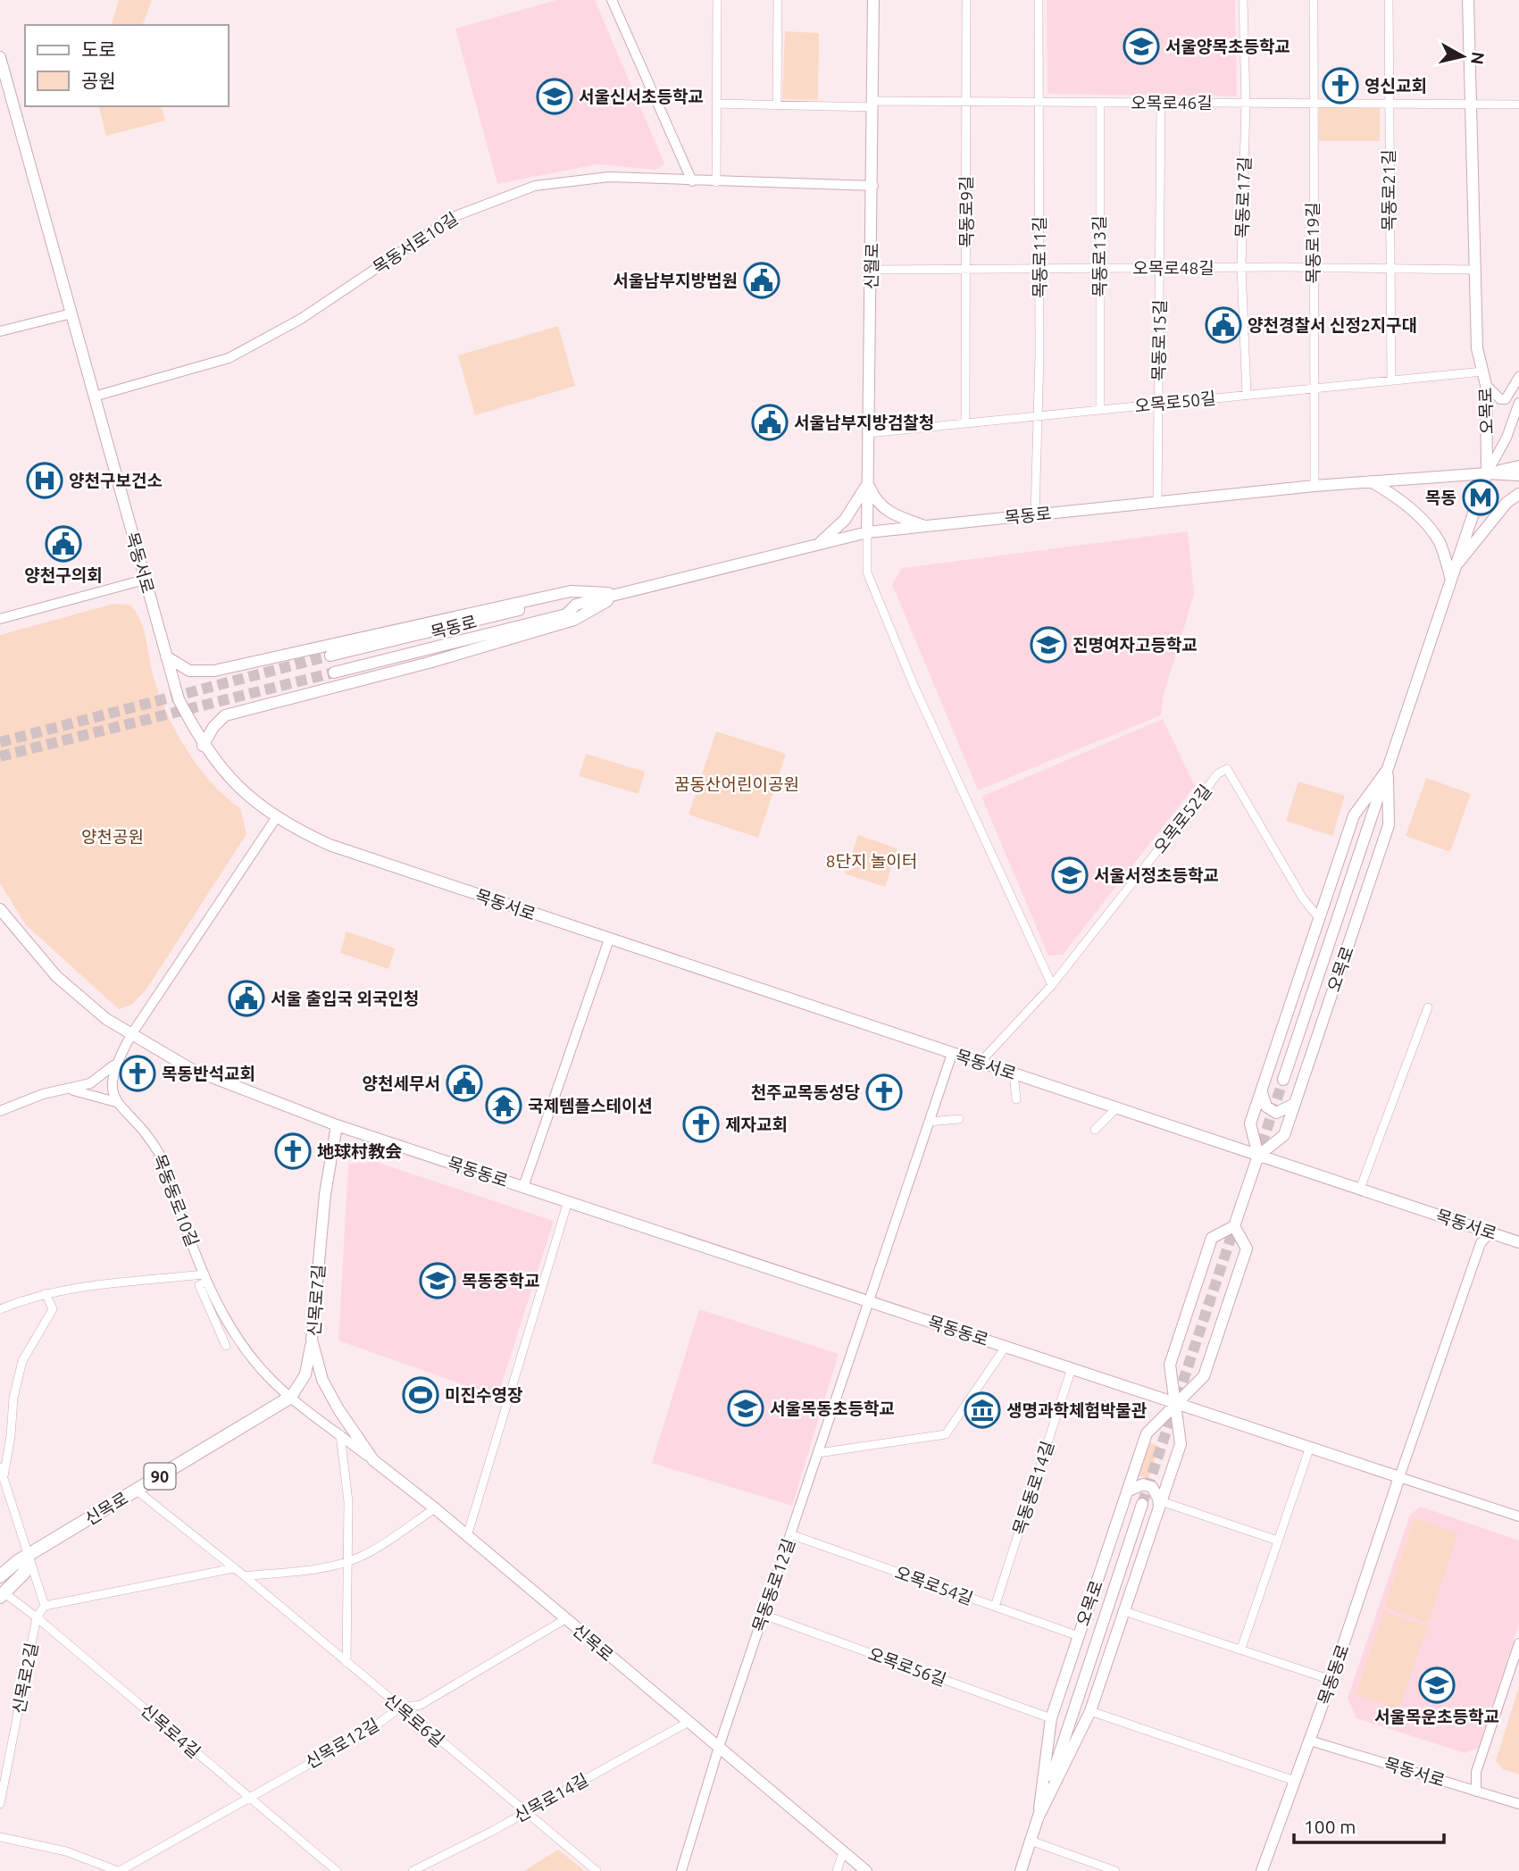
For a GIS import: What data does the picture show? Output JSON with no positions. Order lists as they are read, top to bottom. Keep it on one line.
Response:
{"streets":{"main road":["신월로","오목로","목동로","목동서로","목동동로","신목로7길","90","신목로"],"street":["오목로46길","목동로21길","목동로17길","목동로9길","목동서로10길","목동로19길","목동로13길","목동로11길","오목로48길","목동로15길","오목로50길","오목로52길","목동동로10길","목동동로14길","목동동로12길","오목로54길","오목로56길","신목로2길","신목로6길","신목로4길","신목로12길","신목로14길"]},"crossings":[["오목로46길","목동로21길"],["오목로46길","목동로17길"],["오목로46길","목동로9길"],["오목로46길","목동로19길"],["오목로46길","목동로13길"],["오목로46길","목동로11길"],["오목로46길","신월로"],["오목로46길","목동로15길"],["오목로46길","오목로"],["목동로21길","오목로48길"],["목동로21길","오목로50길"],["목동로17길","오목로48길"],["목동로17길","오목로50길"],["목동로9길","오목로48길"],["목동로9길","오목로50길"],["목동서로10길","신월로"],["목동서로10길","목동서로"],["목동로19길","오목로48길"],["목동로19길","오목로50길"],["목동로19길","목동로"],["목동로13길","오목로48길"],["목동로13길","오목로50길"],["목동로11길","오목로48길"],["목동로11길","오목로50길"],["목동로11길","목동로"],["신월로","오목로48길"],["신월로","오목로50길"],["신월로","목동로"],["오목로48길","목동로15길"],["오목로48길","오목로"],["목동로15길","오목로50길"],["목동로15길","목동로"],["오목로50길","오목로"],["오목로","목동로"],["오목로","목동서로"],["오목로","오목로52길"],["오목로","목동동로"],["오목로","오목로54길"],["오목로","오목로56길"],["목동서로","오목로52길"],["목동서로","목동동로"],["목동서로","목동동로12길"],["목동동로","신목로7길"],["목동동로","목동동로14길"],["목동동로","목동동로12길"],["목동동로10길","신목로"],["신목로7길","신목로"],["목동동로14길","오목로54길"],["신목로","목동동로12길"],["신목로","신목로6길"],["신목로","신목로4길"],["신목로","신목로12길"],["신목로","신목로14길"],["목동동로12길","오목로54길"],["목동동로12길","오목로56길"],["신목로2길","신목로4길"],["신목로6길","신목로12길"],["신목로6길","신목로14길"],["신목로4길","신목로12길"]],"parks":["꿈동산어린이공원","양천공원","8단지 놀이터"],"places":{"school or university":["서울양목초등학교","서울신서초등학교","진명여자고등학교","서울서정초등학교","목동중학교","서울목동초등학교","서울목운초등학교"],"church":["영신교회","목동반석교회","천주교목동성당","제자교회","地球村教会"],"public building":["서울남부지방법원","양천경찰서 신정2지구대","서울남부지방검찰청","양천구의회","서울 출입국 외국인청","양천세무서"],"hospital":["양천구보건소"],"metro station":["목동"],"temple":["국제템플스테이션"],"sports":["미진수영장"],"museum":["생명과학체험박물관"]},"legend":["도로","공원"],"scale_bar":"100 m","north":"right"}
